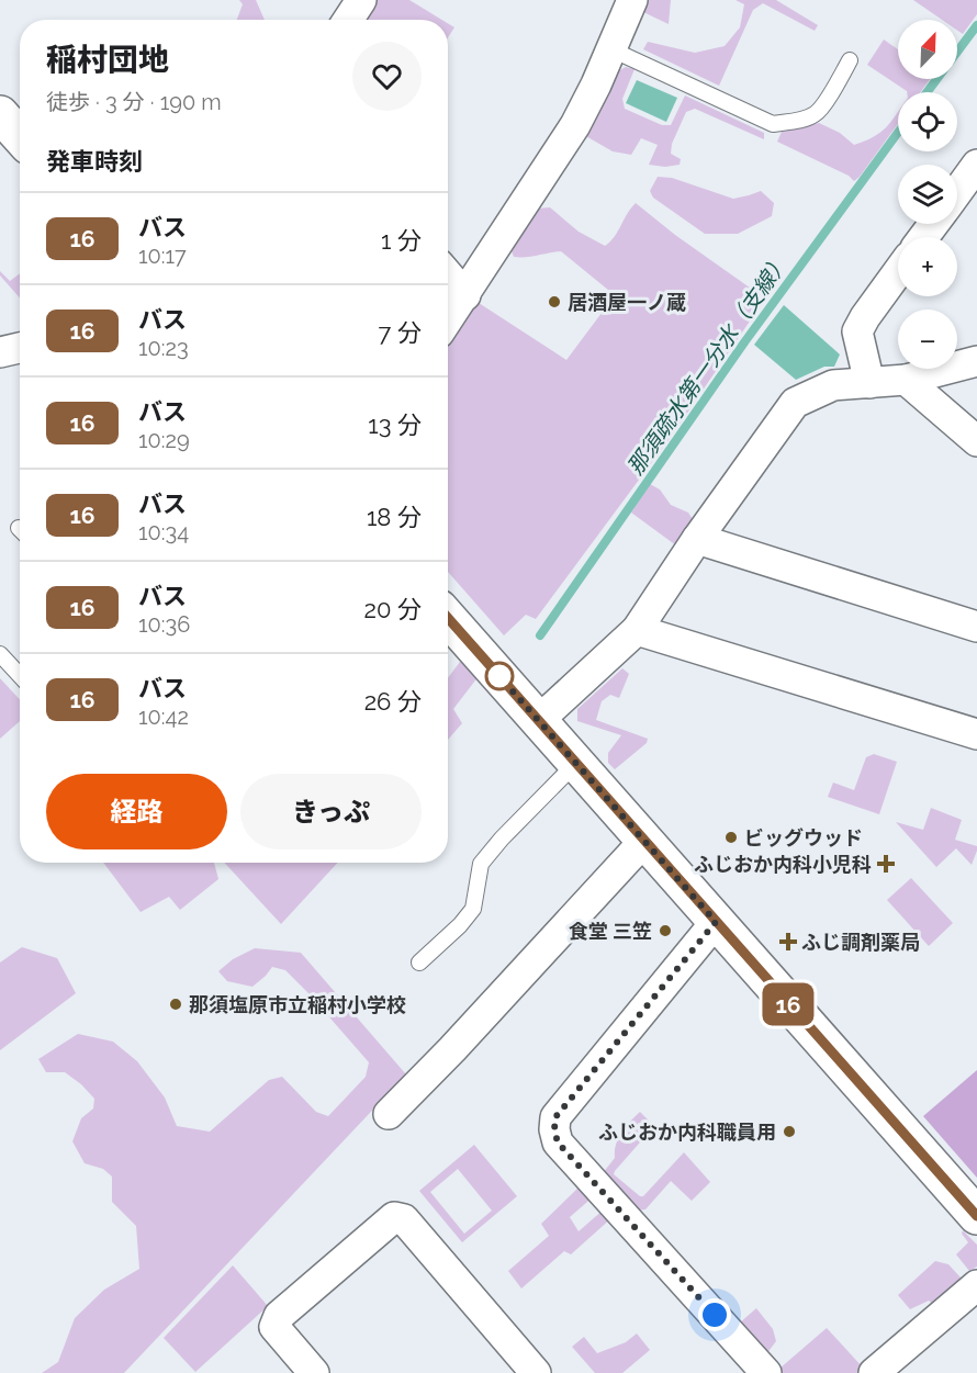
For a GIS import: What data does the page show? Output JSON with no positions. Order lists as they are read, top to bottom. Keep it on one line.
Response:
{"water":["那須疏水第一分水（支線）"],"places":{"other":["居酒屋一ノ蔵","ビッグウッド","食堂 三笠","那須塩原市立稲村小学校","ふじおか内科職員用"],"health":["ふじおか内科小児科","ふじ調剤薬局"]},"lines":["bus line 16"],"north":"top right","page":{"on_map":"16","map_buttons":["+","−"],"heading":[["稲村団地","徒歩 · 3 分 · 190 m"],"発車時刻"],"list":[{"mark":"16","name":"バス","note":"10:17","value":"1 分"},{"mark":"16","name":"バス","note":"10:23","value":"7 分"},{"mark":"16","name":"バス","note":"10:29","value":"13 分"},{"mark":"16","name":"バス","note":"10:34","value":"18 分"},{"mark":"16","name":"バス","note":"10:36","value":"20 分"},{"mark":"16","name":"バス","note":"10:42","value":"26 分"}],"buttons":["経路","きっぷ"]}}
